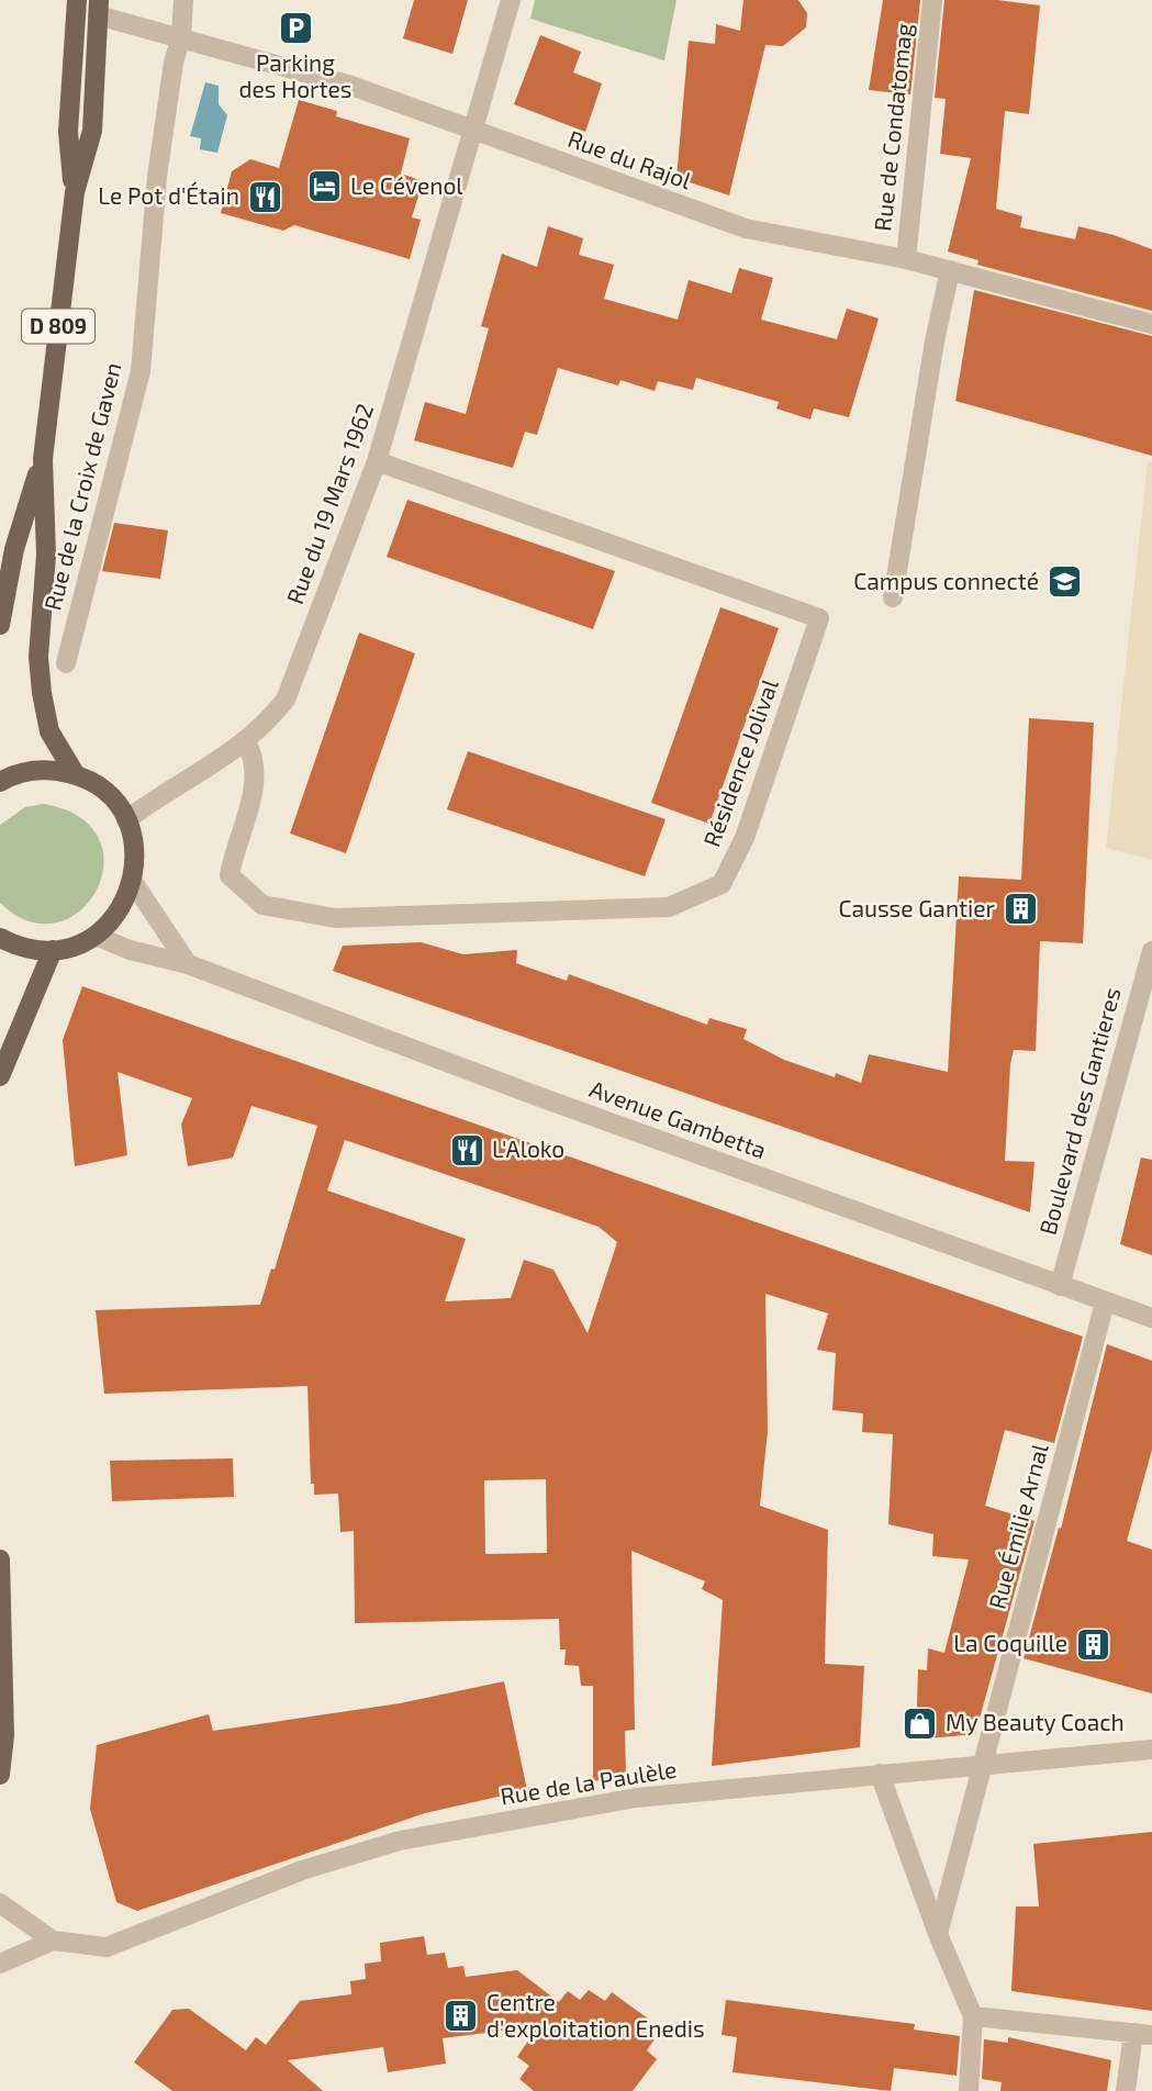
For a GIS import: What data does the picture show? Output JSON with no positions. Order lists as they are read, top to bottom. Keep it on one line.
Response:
{"streets":{"main road":["D 809"],"street":["Rue de Condatomag","Rue du Rajol","Rue de la Croix de Gaven","Rue du 19 Mars 1962","Résidence Jolival","Boulevard des Gantieres","Avenue Gambetta","Rue Émilie Arnal","Rue de la Paulèle"]},"crossings":[["Rue de Condatomag","Rue du Rajol"],["Rue du Rajol","D 809"],["Rue du Rajol","Rue de la Croix de Gaven"],["Rue du Rajol","Rue du 19 Mars 1962"],["Rue du 19 Mars 1962","Résidence Jolival"],["Boulevard des Gantieres","Avenue Gambetta"],["Avenue Gambetta","Rue Émilie Arnal"],["Rue Émilie Arnal","Rue de la Paulèle"]],"places":{"parking":["Parking des Hortes"],"hotel":["Le Cévenol"],"restaurant":["Le Pot d'Étain","L'Aloko"],"school or university":["Campus connecté"],"building":["Causse Gantier","La Coquille","Centre d'exploitation Enedis"],"shop":["My Beauty Coach"]}}
